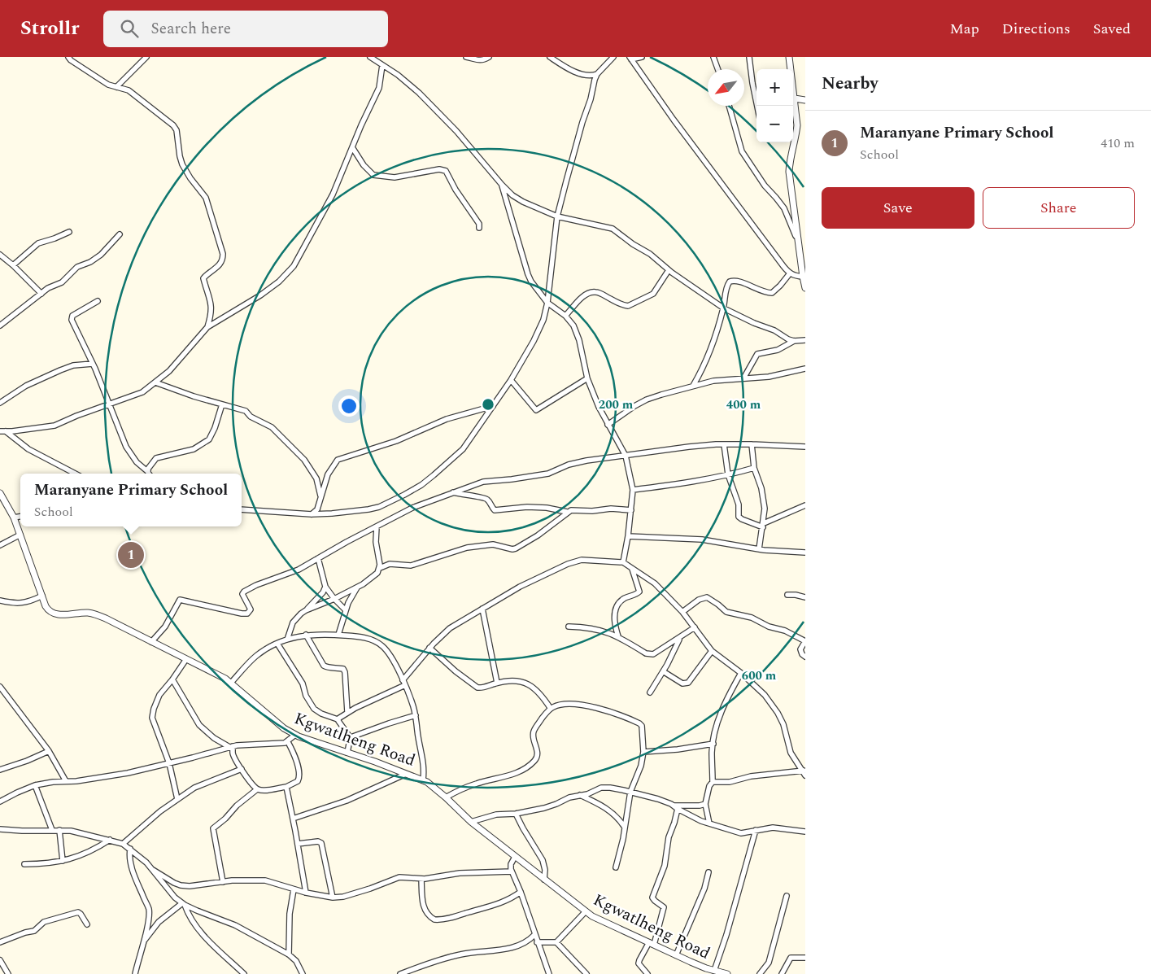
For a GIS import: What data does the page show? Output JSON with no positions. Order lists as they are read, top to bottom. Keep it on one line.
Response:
{"streets":{"street":["Kgwatlheng Road"]},"north":"bottom left","page":{"header":"Strollr","search":"Search here","nav":["Map","Directions","Saved"],"heading":"Nearby","map_buttons":["+","−"],"list":[{"mark":"1","name":"Maranyane Primary School","note":"School","value":"410 m"}],"buttons":["Save","Share"],"popup":["Maranyane Primary School","School"],"pins":"1"},"rings":["200 m","400 m","600 m"]}
